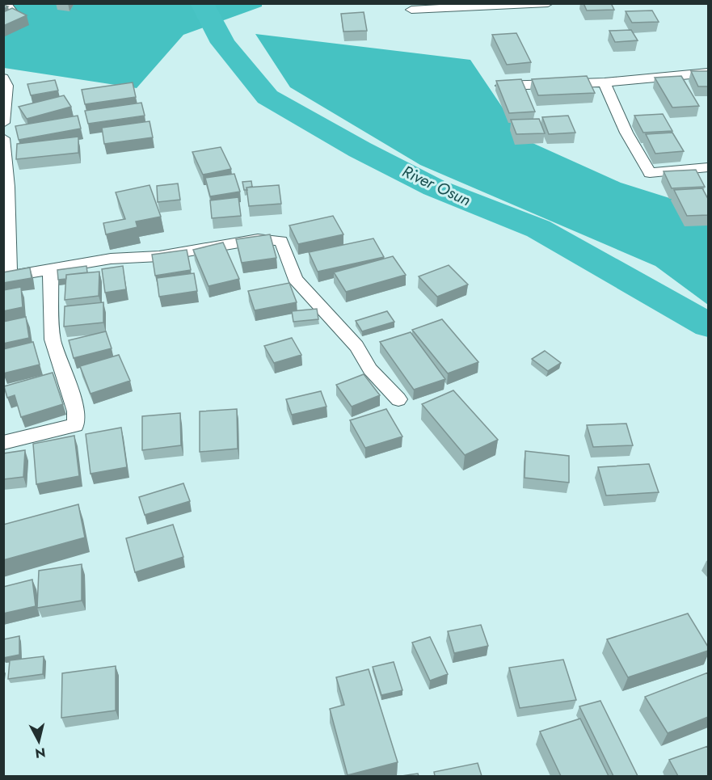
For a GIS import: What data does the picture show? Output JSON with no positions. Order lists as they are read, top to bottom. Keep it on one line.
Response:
{"water":["River Osun"],"north":"bottom"}
